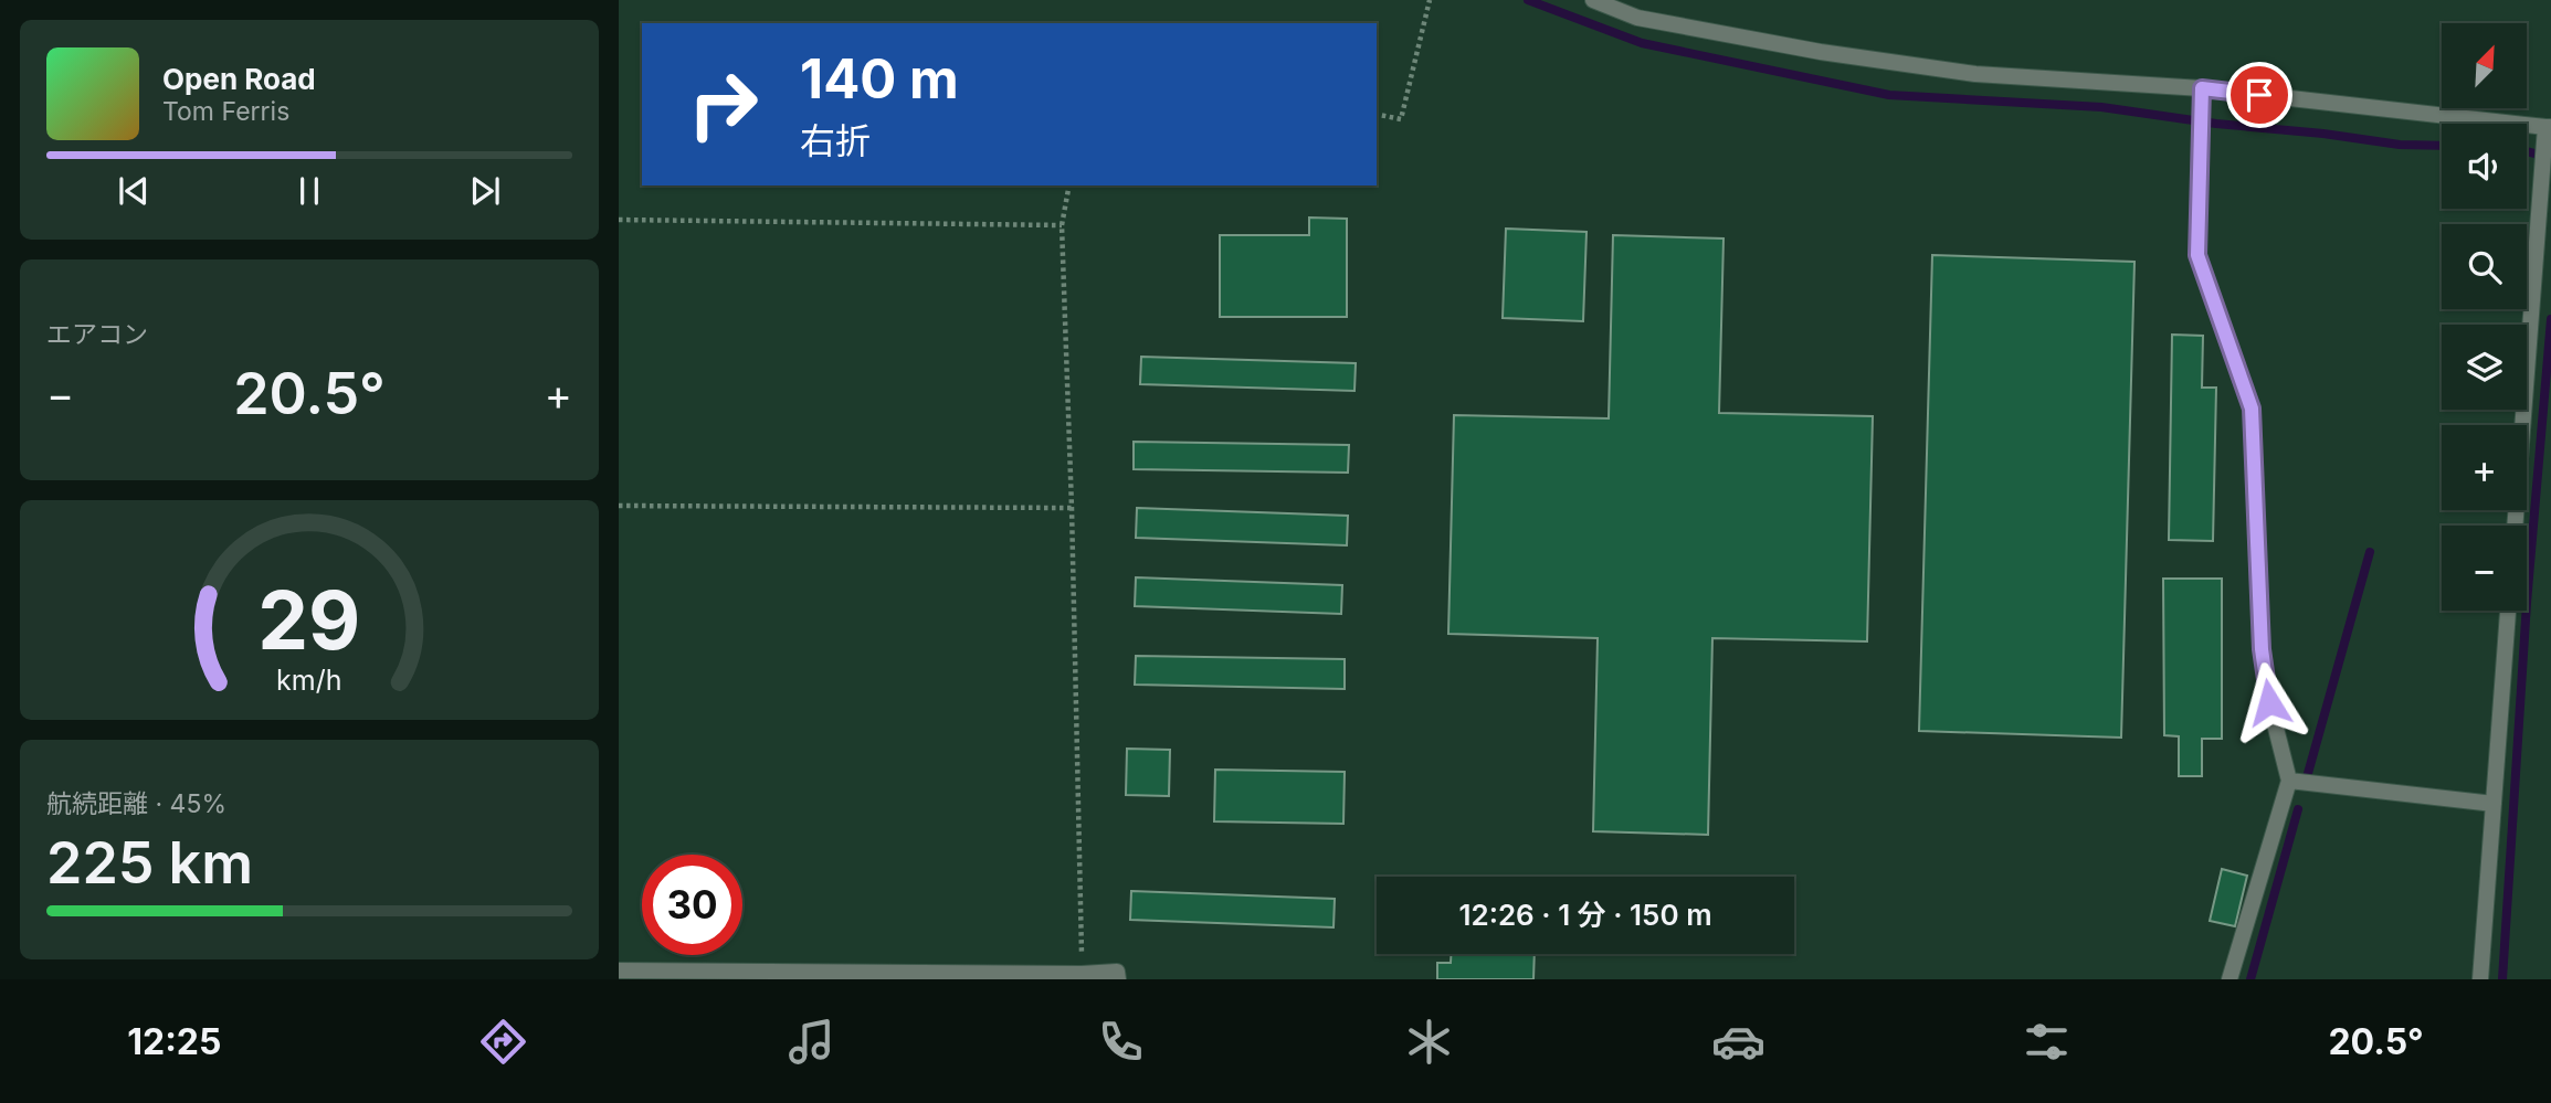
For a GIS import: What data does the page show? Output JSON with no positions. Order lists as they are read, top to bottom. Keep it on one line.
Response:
{"north":"top right","page":{"map_buttons":["+","−"],"turn":["140 m","右折"],"song":["Open Road","Tom Ferris"],"tile":["エアコン",["航続距離 · 45%","225 km"]],"heat":["−","20.5°","+"],"limit":"30","trip":"12:26 · 1 分 · 150 m","tabs":["12:25","20.5°"],"gauge":["29","km/h"]}}
